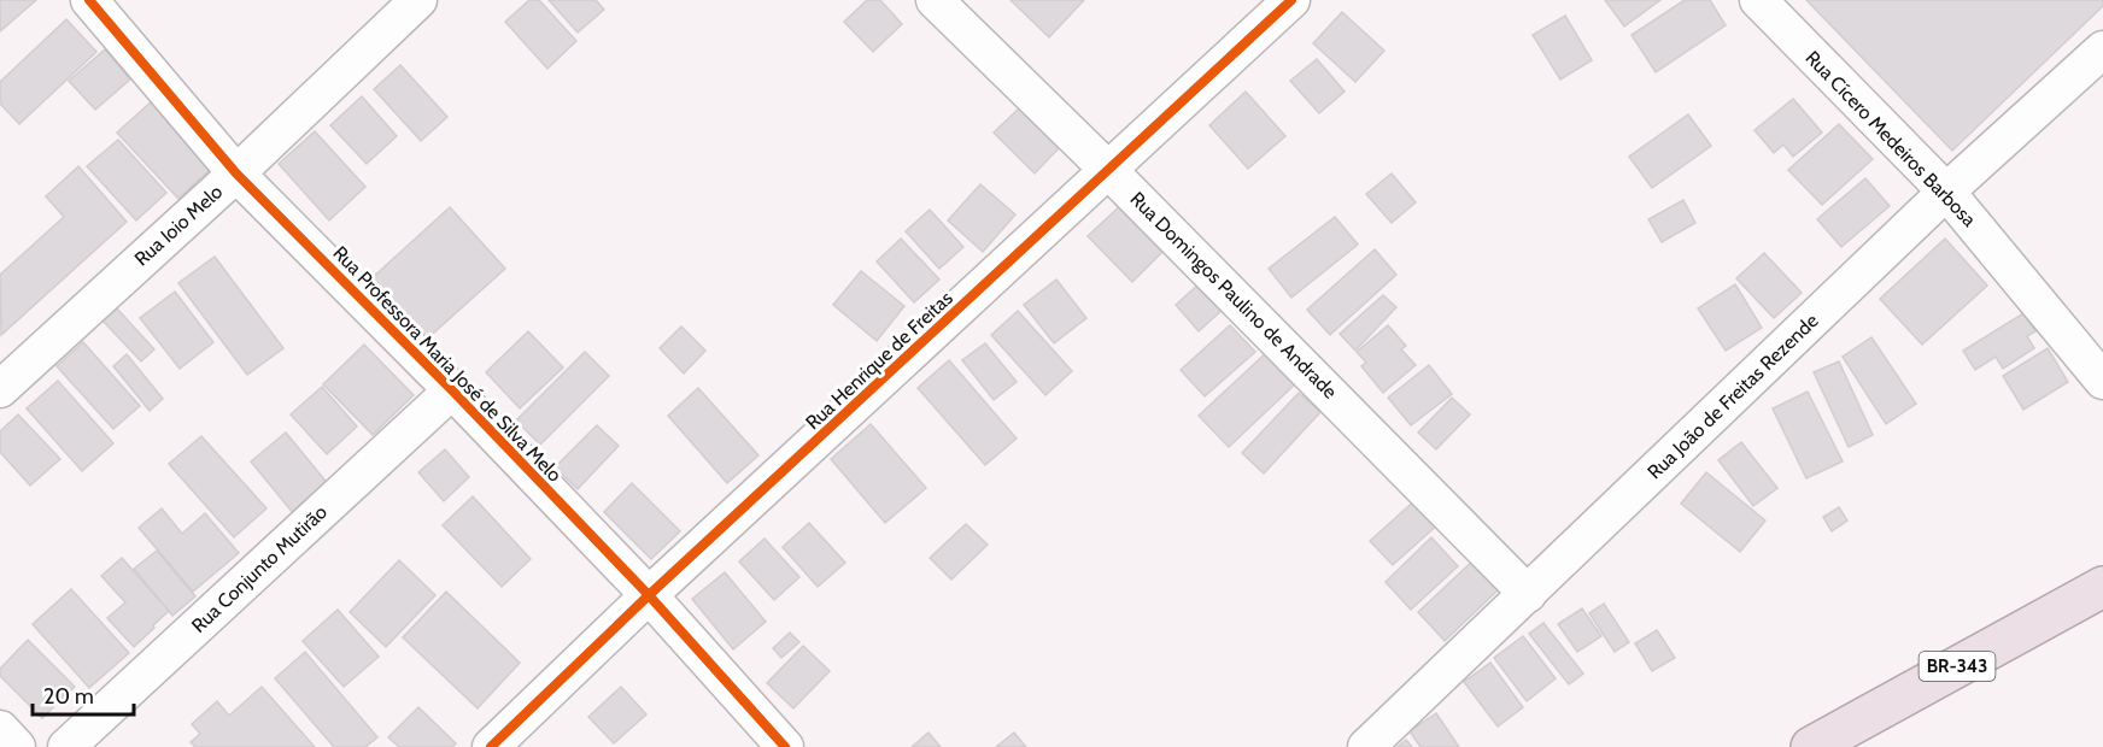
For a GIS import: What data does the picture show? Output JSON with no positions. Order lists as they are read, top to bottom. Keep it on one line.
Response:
{"streets":{"highway":["BR-343"],"street":["Rua Cícero Medeiros Barbosa","Rua Ioio Melo","Rua Domingos Paulino de Andrade","Rua Henrique de Freitas","Rua Professora Maria José de Silva Melo","Rua João de Freitas Rezende","Rua Conjunto Mutirão"]},"crossings":[["Rua Cícero Medeiros Barbosa","Rua João de Freitas Rezende"],["Rua Ioio Melo","Rua Professora Maria José de Silva Melo"],["Rua Domingos Paulino de Andrade","Rua Henrique de Freitas"],["Rua Domingos Paulino de Andrade","Rua João de Freitas Rezende"],["Rua Henrique de Freitas","Rua Professora Maria José de Silva Melo"],["Rua Professora Maria José de Silva Melo","Rua Conjunto Mutirão"]],"scale_bar":"20 m"}
